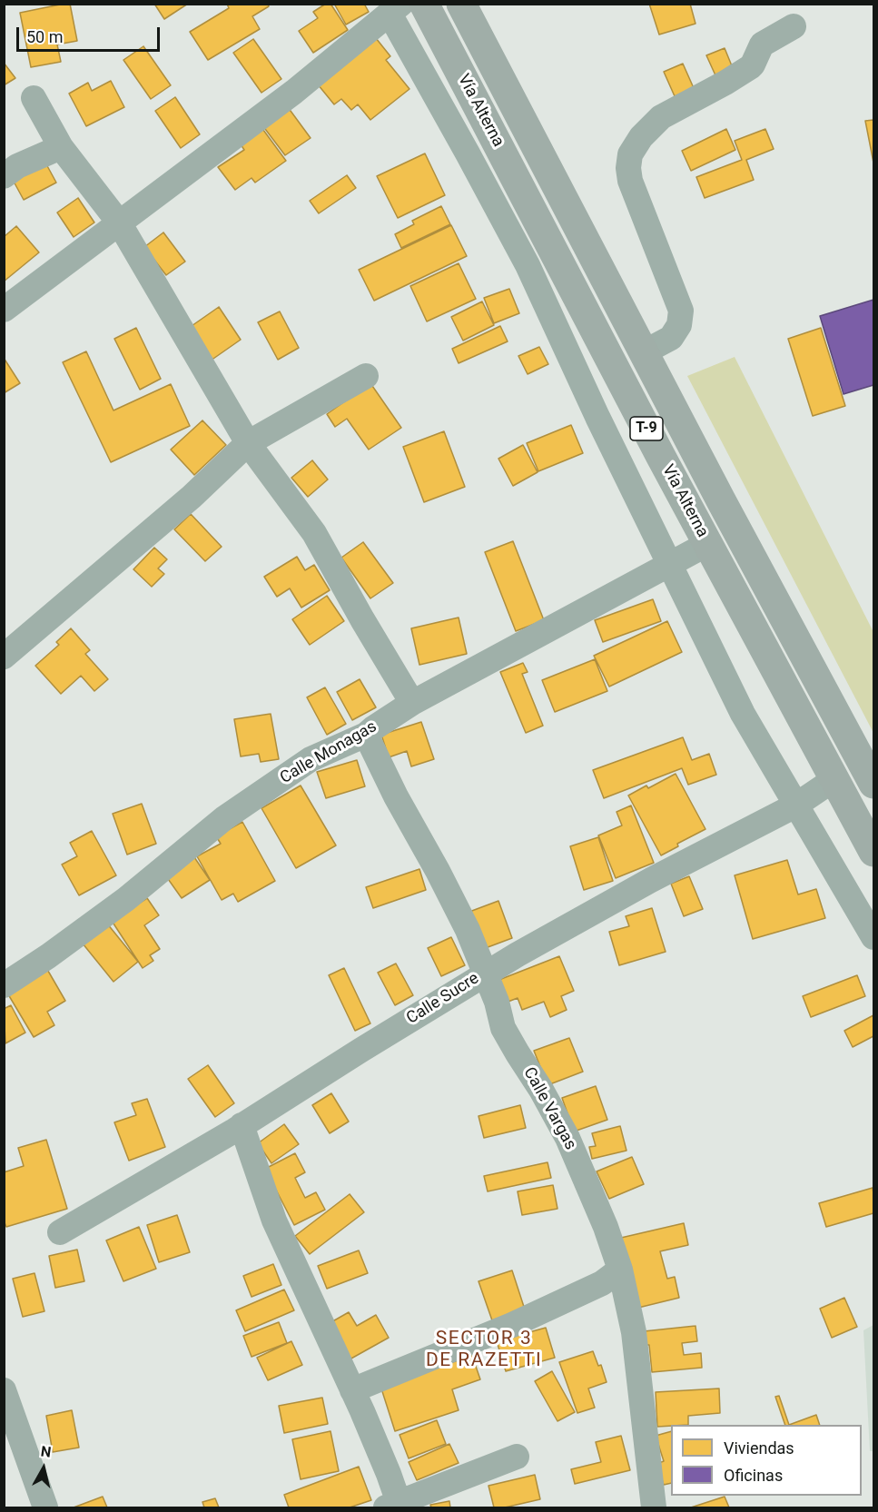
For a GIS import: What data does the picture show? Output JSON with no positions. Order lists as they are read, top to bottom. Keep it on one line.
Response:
{"streets":{"highway":["Vía Alterna","T-9"],"street":["Calle Monagas","Calle Sucre","Calle Vargas"]},"crossings":[["Vía Alterna","Calle Monagas"],["Vía Alterna","Calle Sucre"],["Calle Monagas","Calle Vargas"],["Calle Sucre","Calle Vargas"]],"districts":["SECTOR 3 DE RAZETTI"],"legend":["Viviendas","Oficinas"],"scale_bar":"50 m","north":"top"}
